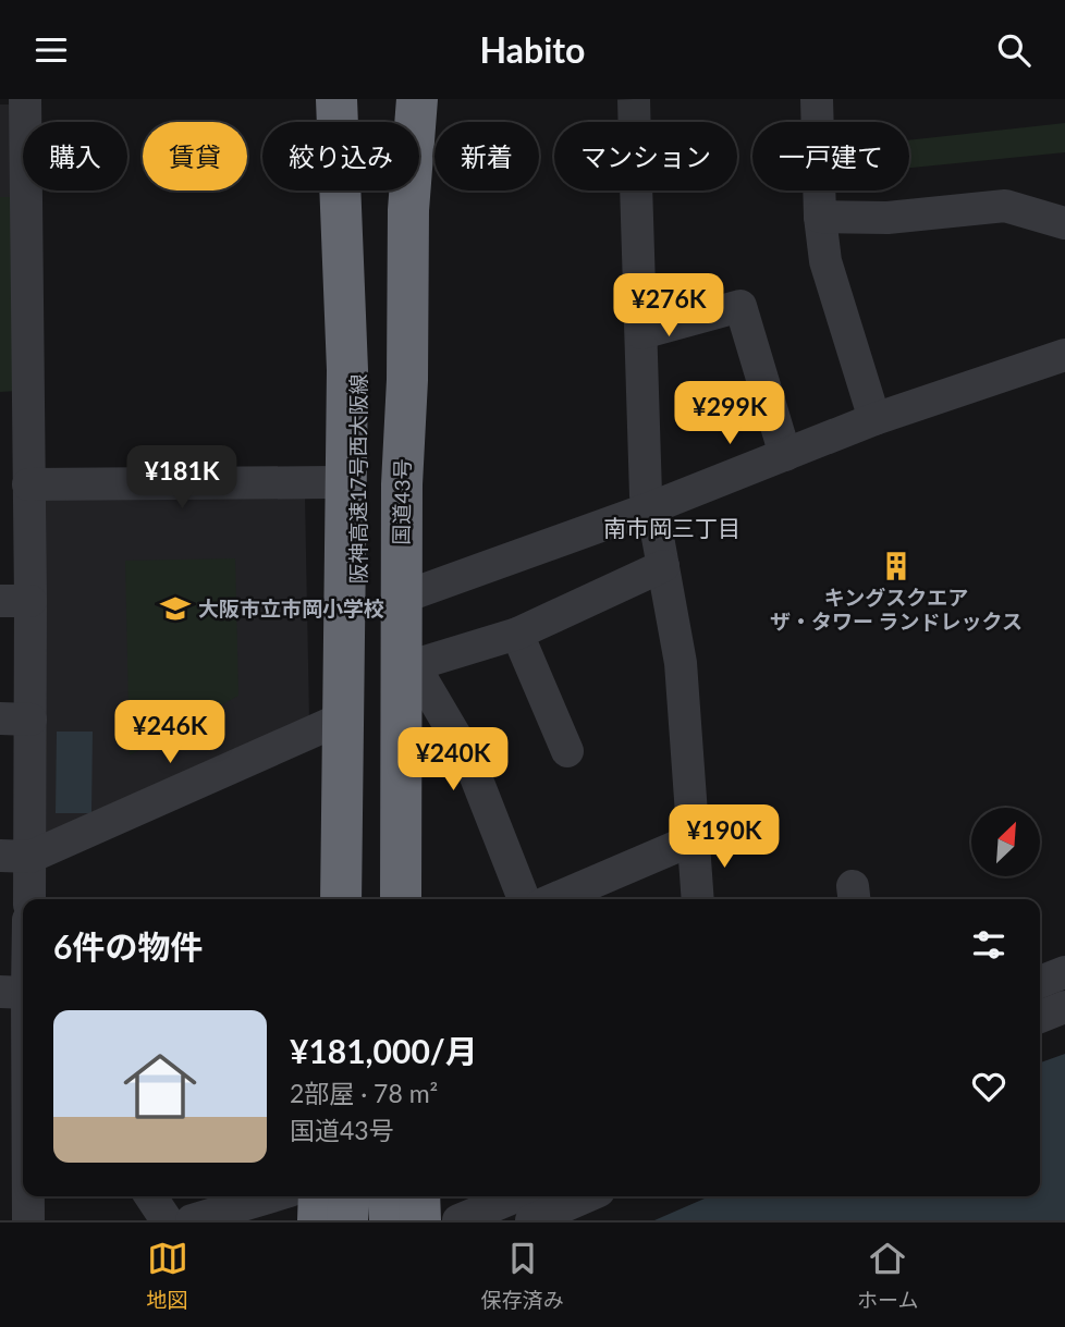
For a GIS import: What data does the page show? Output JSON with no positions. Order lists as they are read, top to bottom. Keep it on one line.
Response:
{"streets":{"highway":["阪神高速17号西大阪線","国道43号"]},"districts":["南市岡三丁目"],"places":{"building":["キングスクエア ザ・タワー ランドレックス"],"school or university":["大阪市立市岡小学校"]},"north":"top right","page":{"header":"Habito","chip":["購入","賃貸","絞り込み","新着","マンション","一戸建て"],"price":["¥276K","¥299K","¥181K","¥246K","¥240K","¥190K"],"heading":"6件の物件","list":[{"name":"¥181,000/月","note":"2部屋 · 78 m² · 国道43号"}],"tabs":["地図","保存済み","ホーム"]}}
